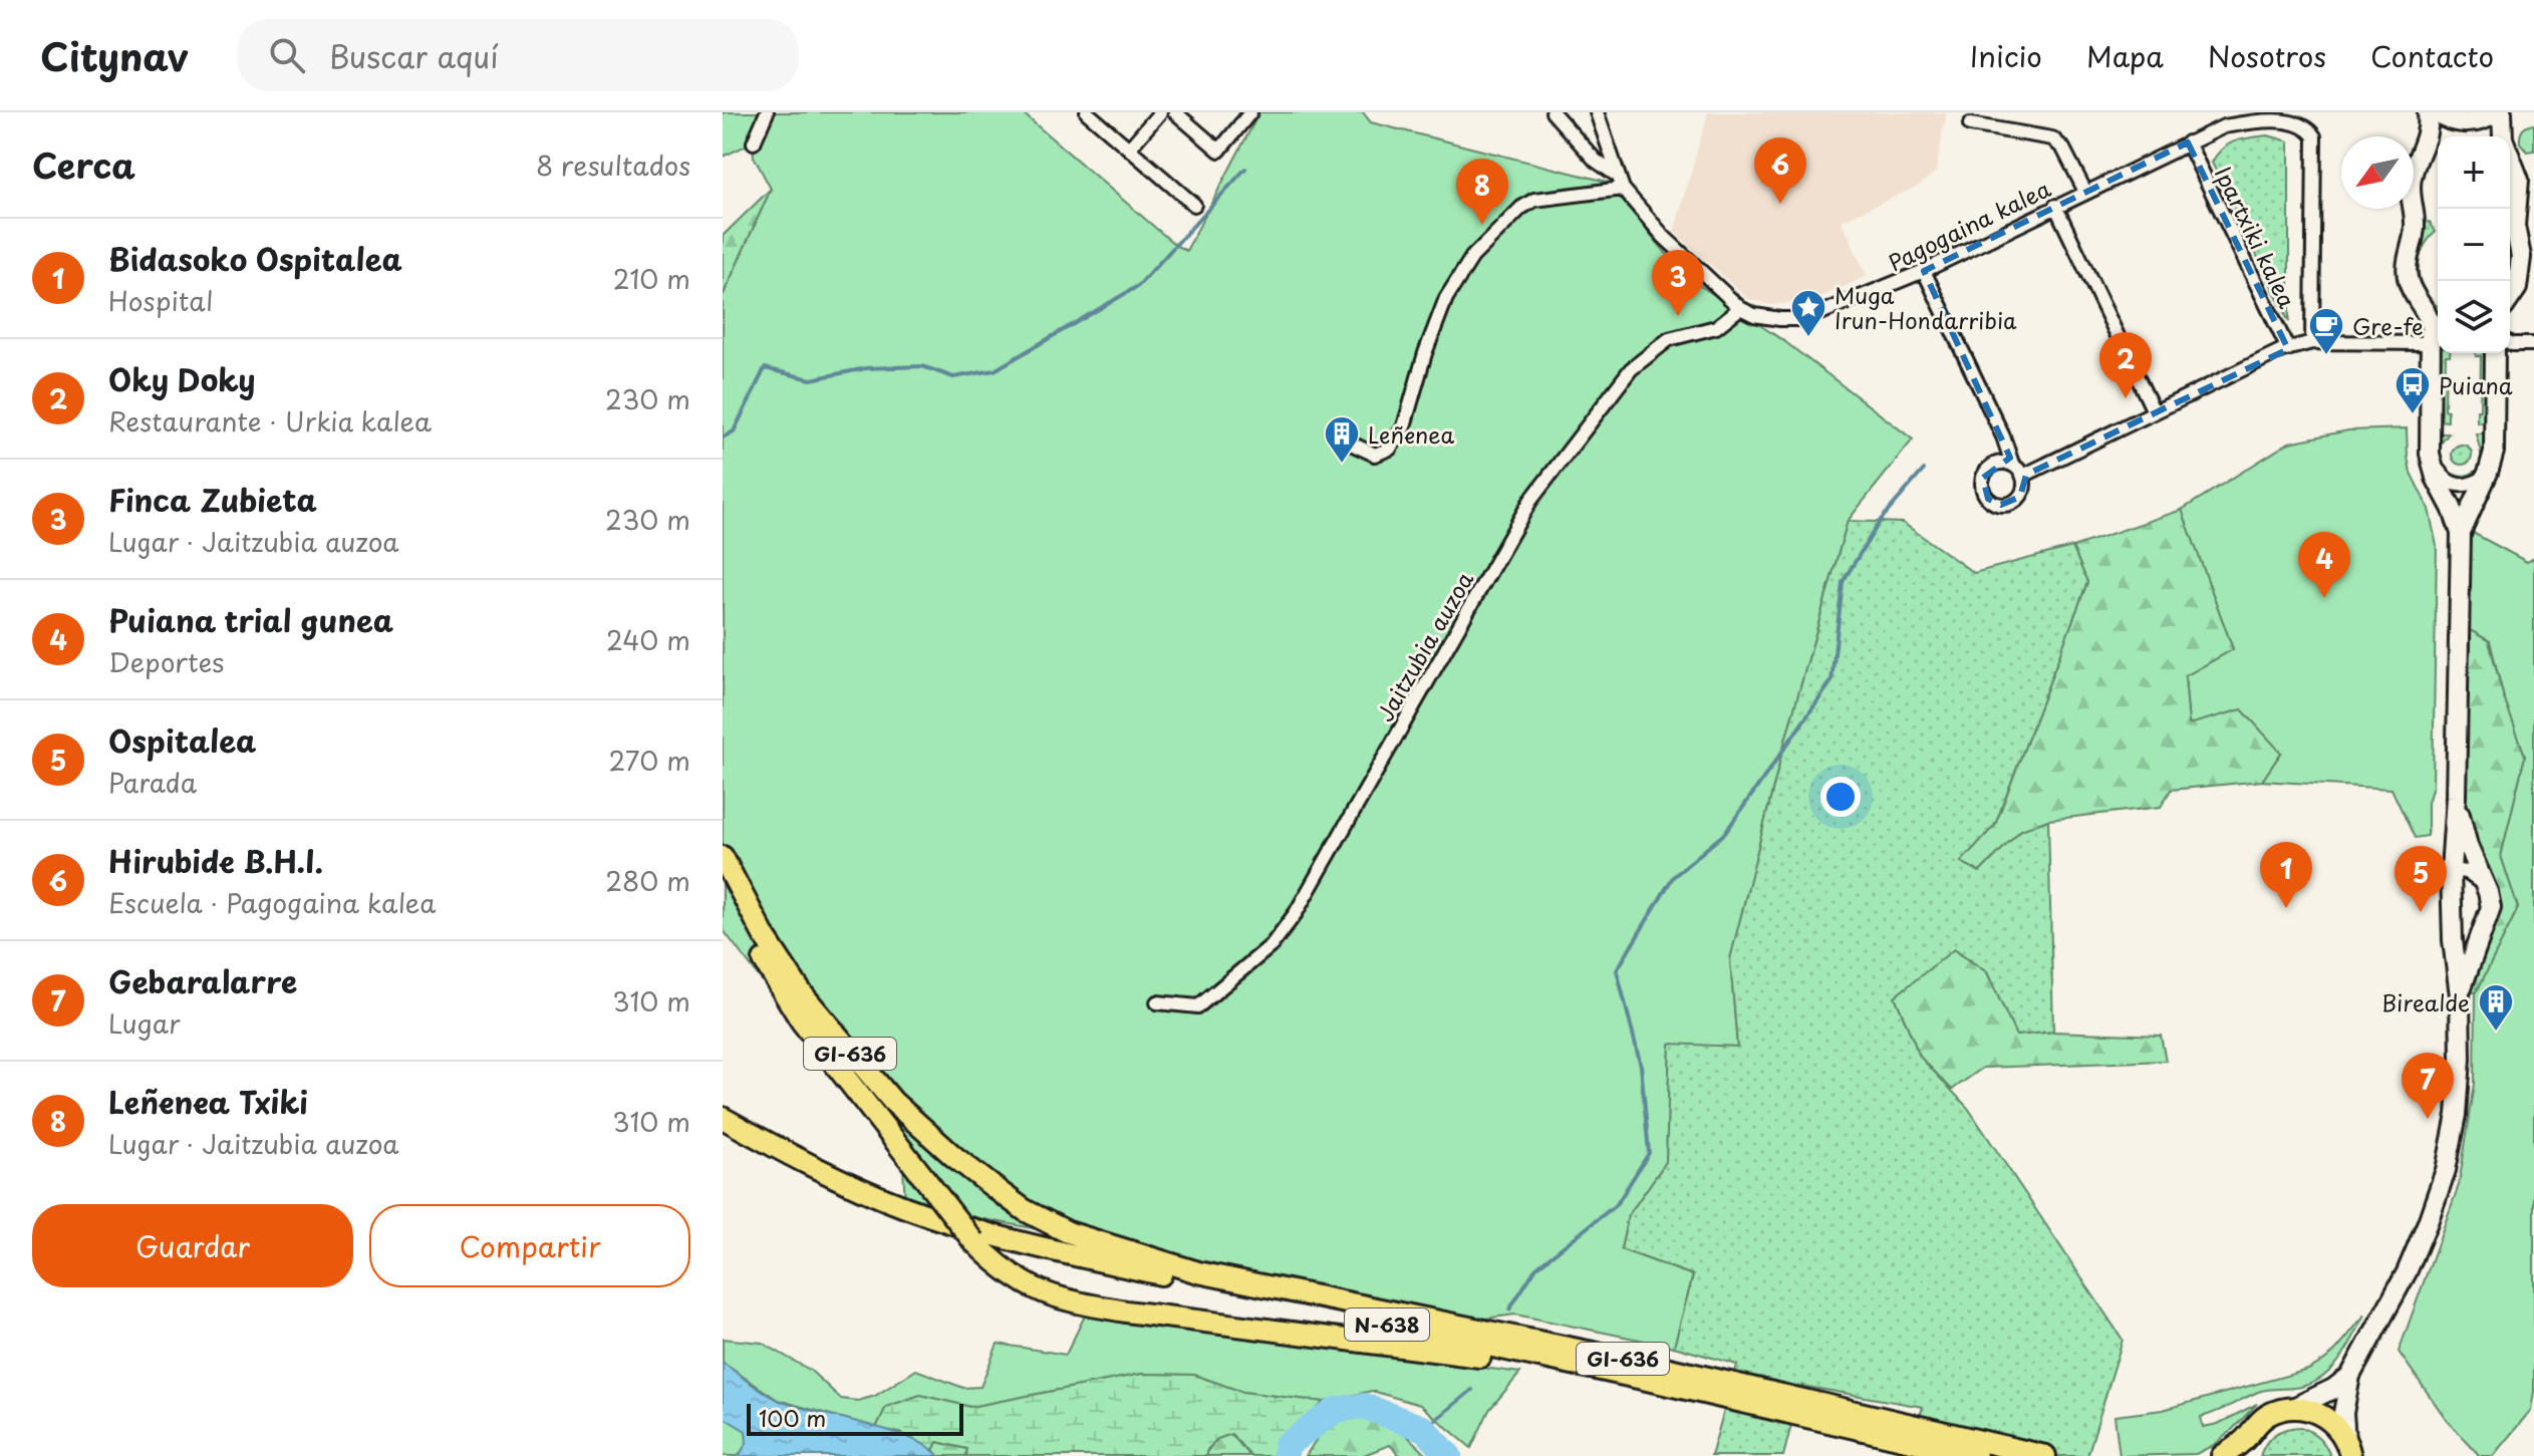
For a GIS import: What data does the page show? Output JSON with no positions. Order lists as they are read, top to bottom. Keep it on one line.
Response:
{"streets":{"main road":["GI-636","N-638"],"street":["Pagogaina kalea","Ipartxiki kalea","Jaitzubia auzoa"]},"crossings":[["Pagogaina kalea","Ipartxiki kalea"],["Pagogaina kalea","Jaitzubia auzoa"],["GI-636","N-638"]],"places":{"place":["Muga Irun-Hondarribia"],"cafe":["Gre-fe"],"bus stop":["Puiana"],"building":["Leñenea","Birealde"]},"scale_bar":"100 m","north":"bottom left","page":{"header":"Citynav","search":"Buscar aquí","nav":["Inicio","Mapa","Nosotros","Contacto"],"heading":["Cerca","8 resultados"],"map_buttons":["+","−"],"pins":["6","8","3","2","4","1","5","7"],"list":[{"mark":"1","name":"Bidasoko Ospitalea","note":"Hospital","value":"210 m"},{"mark":"2","name":"Oky Doky","note":"Restaurante · Urkia kalea","value":"230 m"},{"mark":"3","name":"Finca Zubieta","note":"Lugar · Jaitzubia auzoa","value":"230 m"},{"mark":"4","name":"Puiana trial gunea","note":"Deportes","value":"240 m"},{"mark":"5","name":"Ospitalea","note":"Parada","value":"270 m"},{"mark":"6","name":"Hirubide B.H.I.","note":"Escuela · Pagogaina kalea","value":"280 m"},{"mark":"7","name":"Gebaralarre","note":"Lugar","value":"310 m"},{"mark":"8","name":"Leñenea Txiki","note":"Lugar · Jaitzubia auzoa","value":"310 m"}],"buttons":["Guardar","Compartir"],"scale":"100 m"}}
